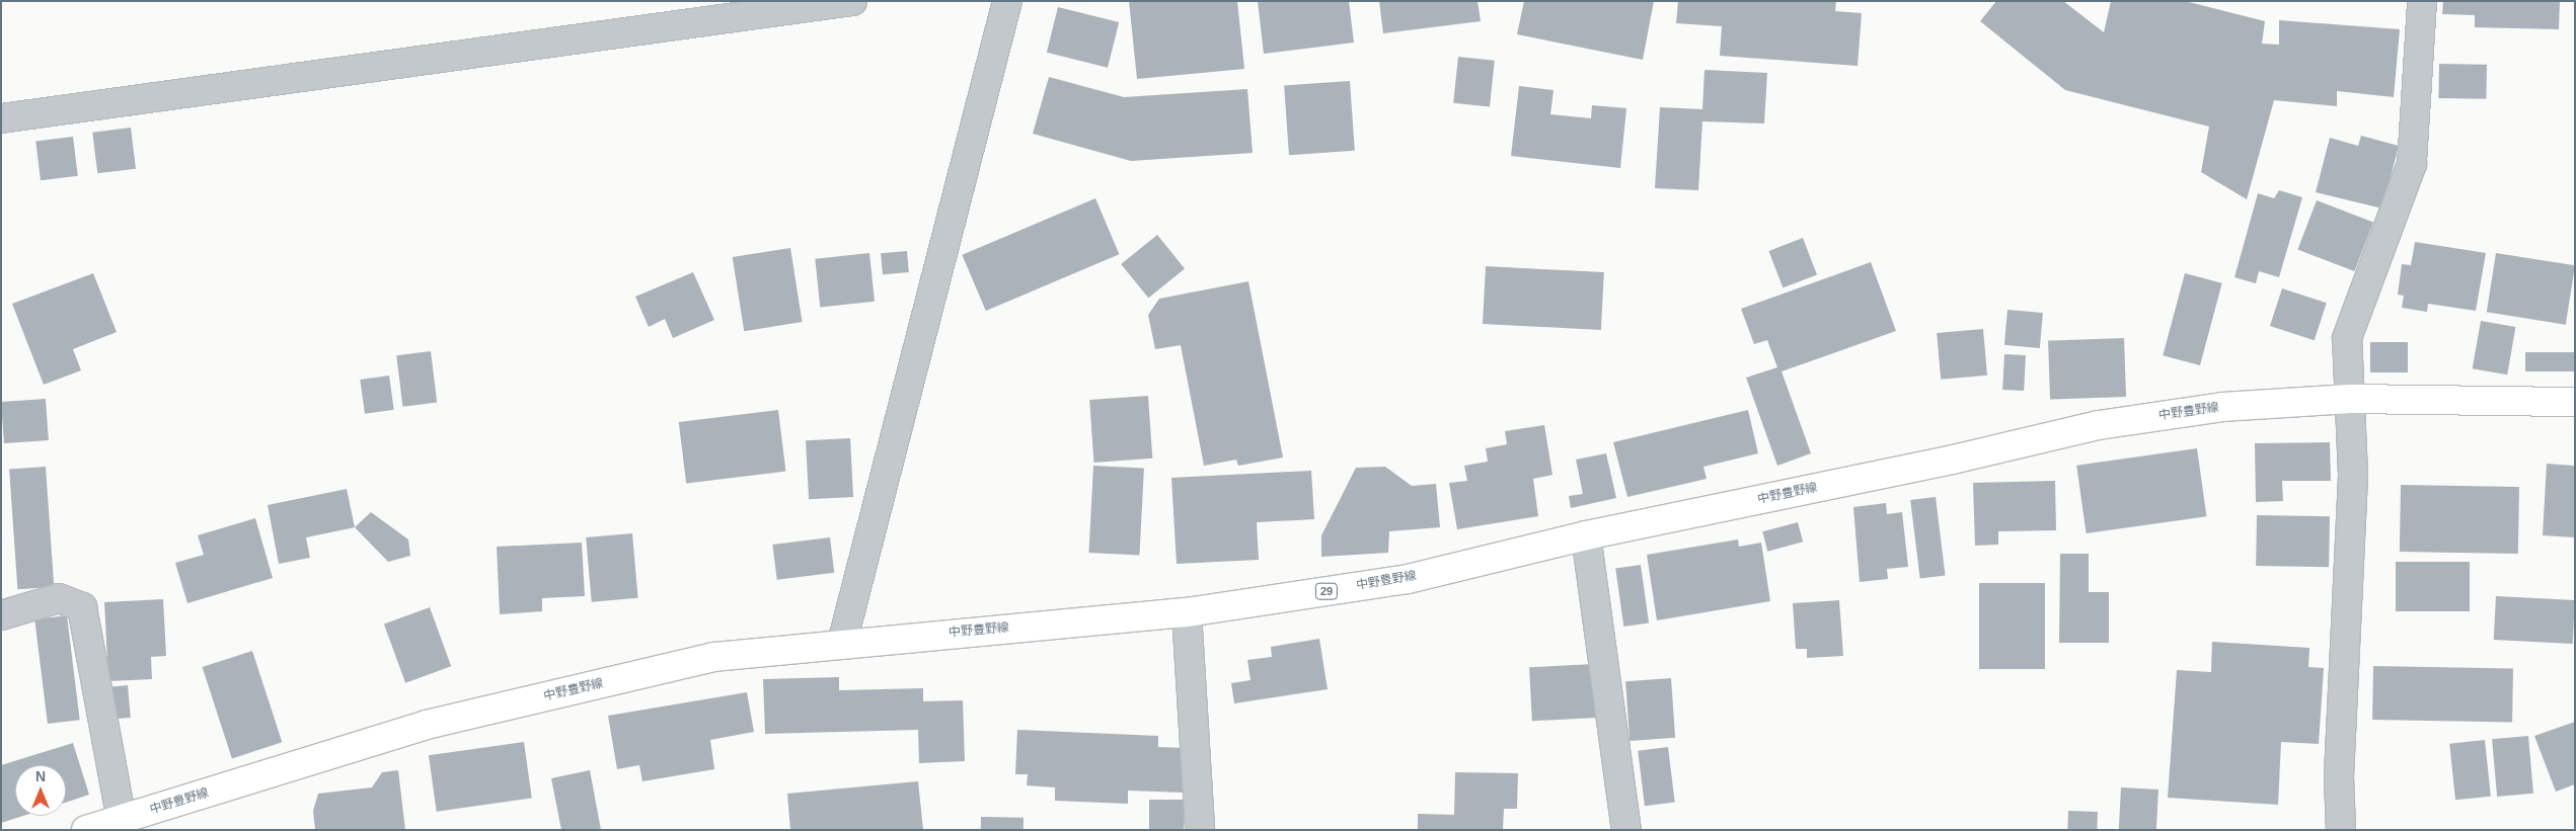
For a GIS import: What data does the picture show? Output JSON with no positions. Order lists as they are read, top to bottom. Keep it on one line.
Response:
{"streets":{"main road":["中野豊野線","29"]},"north":"top"}
